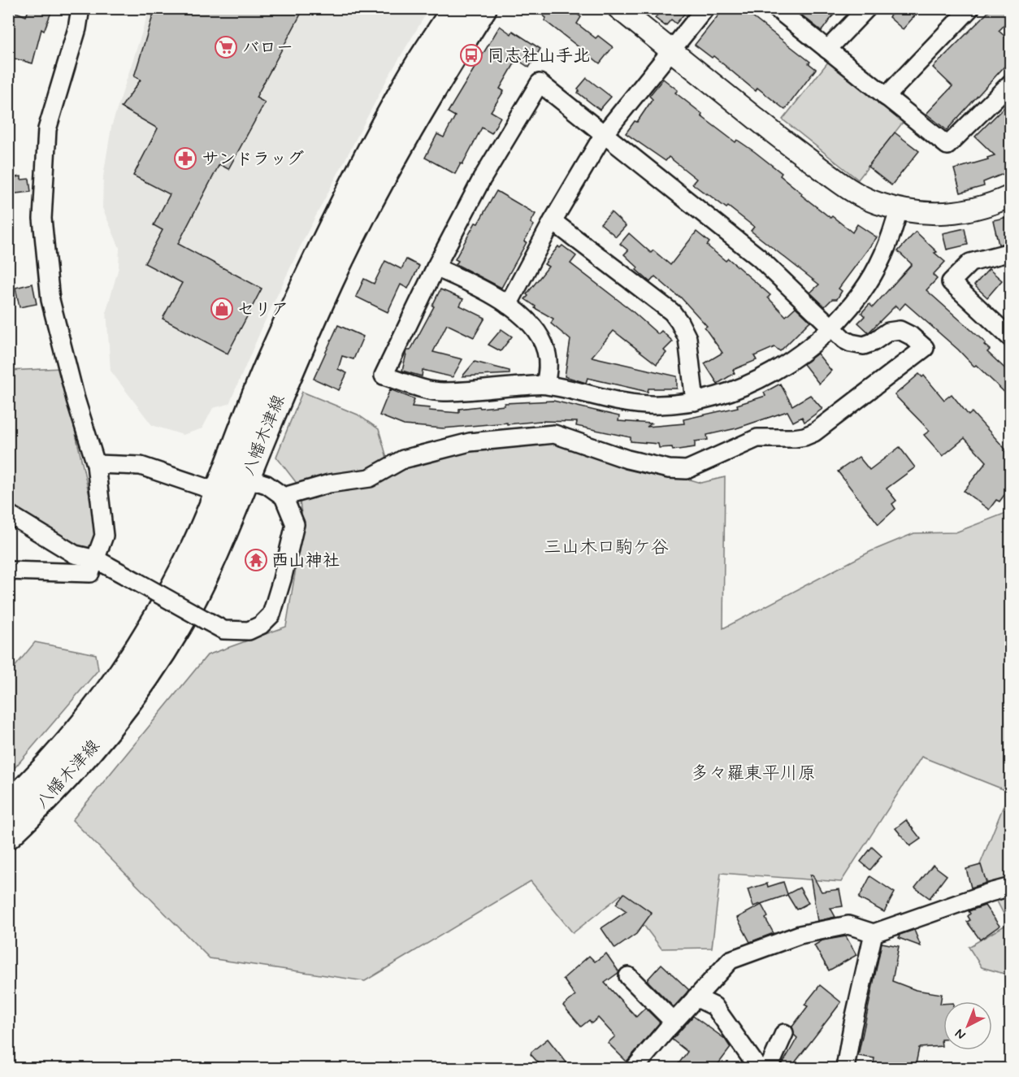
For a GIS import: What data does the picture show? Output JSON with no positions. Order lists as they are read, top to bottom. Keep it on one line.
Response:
{"streets":{"main road":["八幡木津線"]},"districts":["三山木口駒ケ谷","多々羅東平川原"],"places":{"supermarket":["バロー"],"bus stop":["同志社山手北"],"pharmacy":["サンドラッグ"],"shop":["セリア"],"temple":["西山神社"]},"north":"bottom left"}
